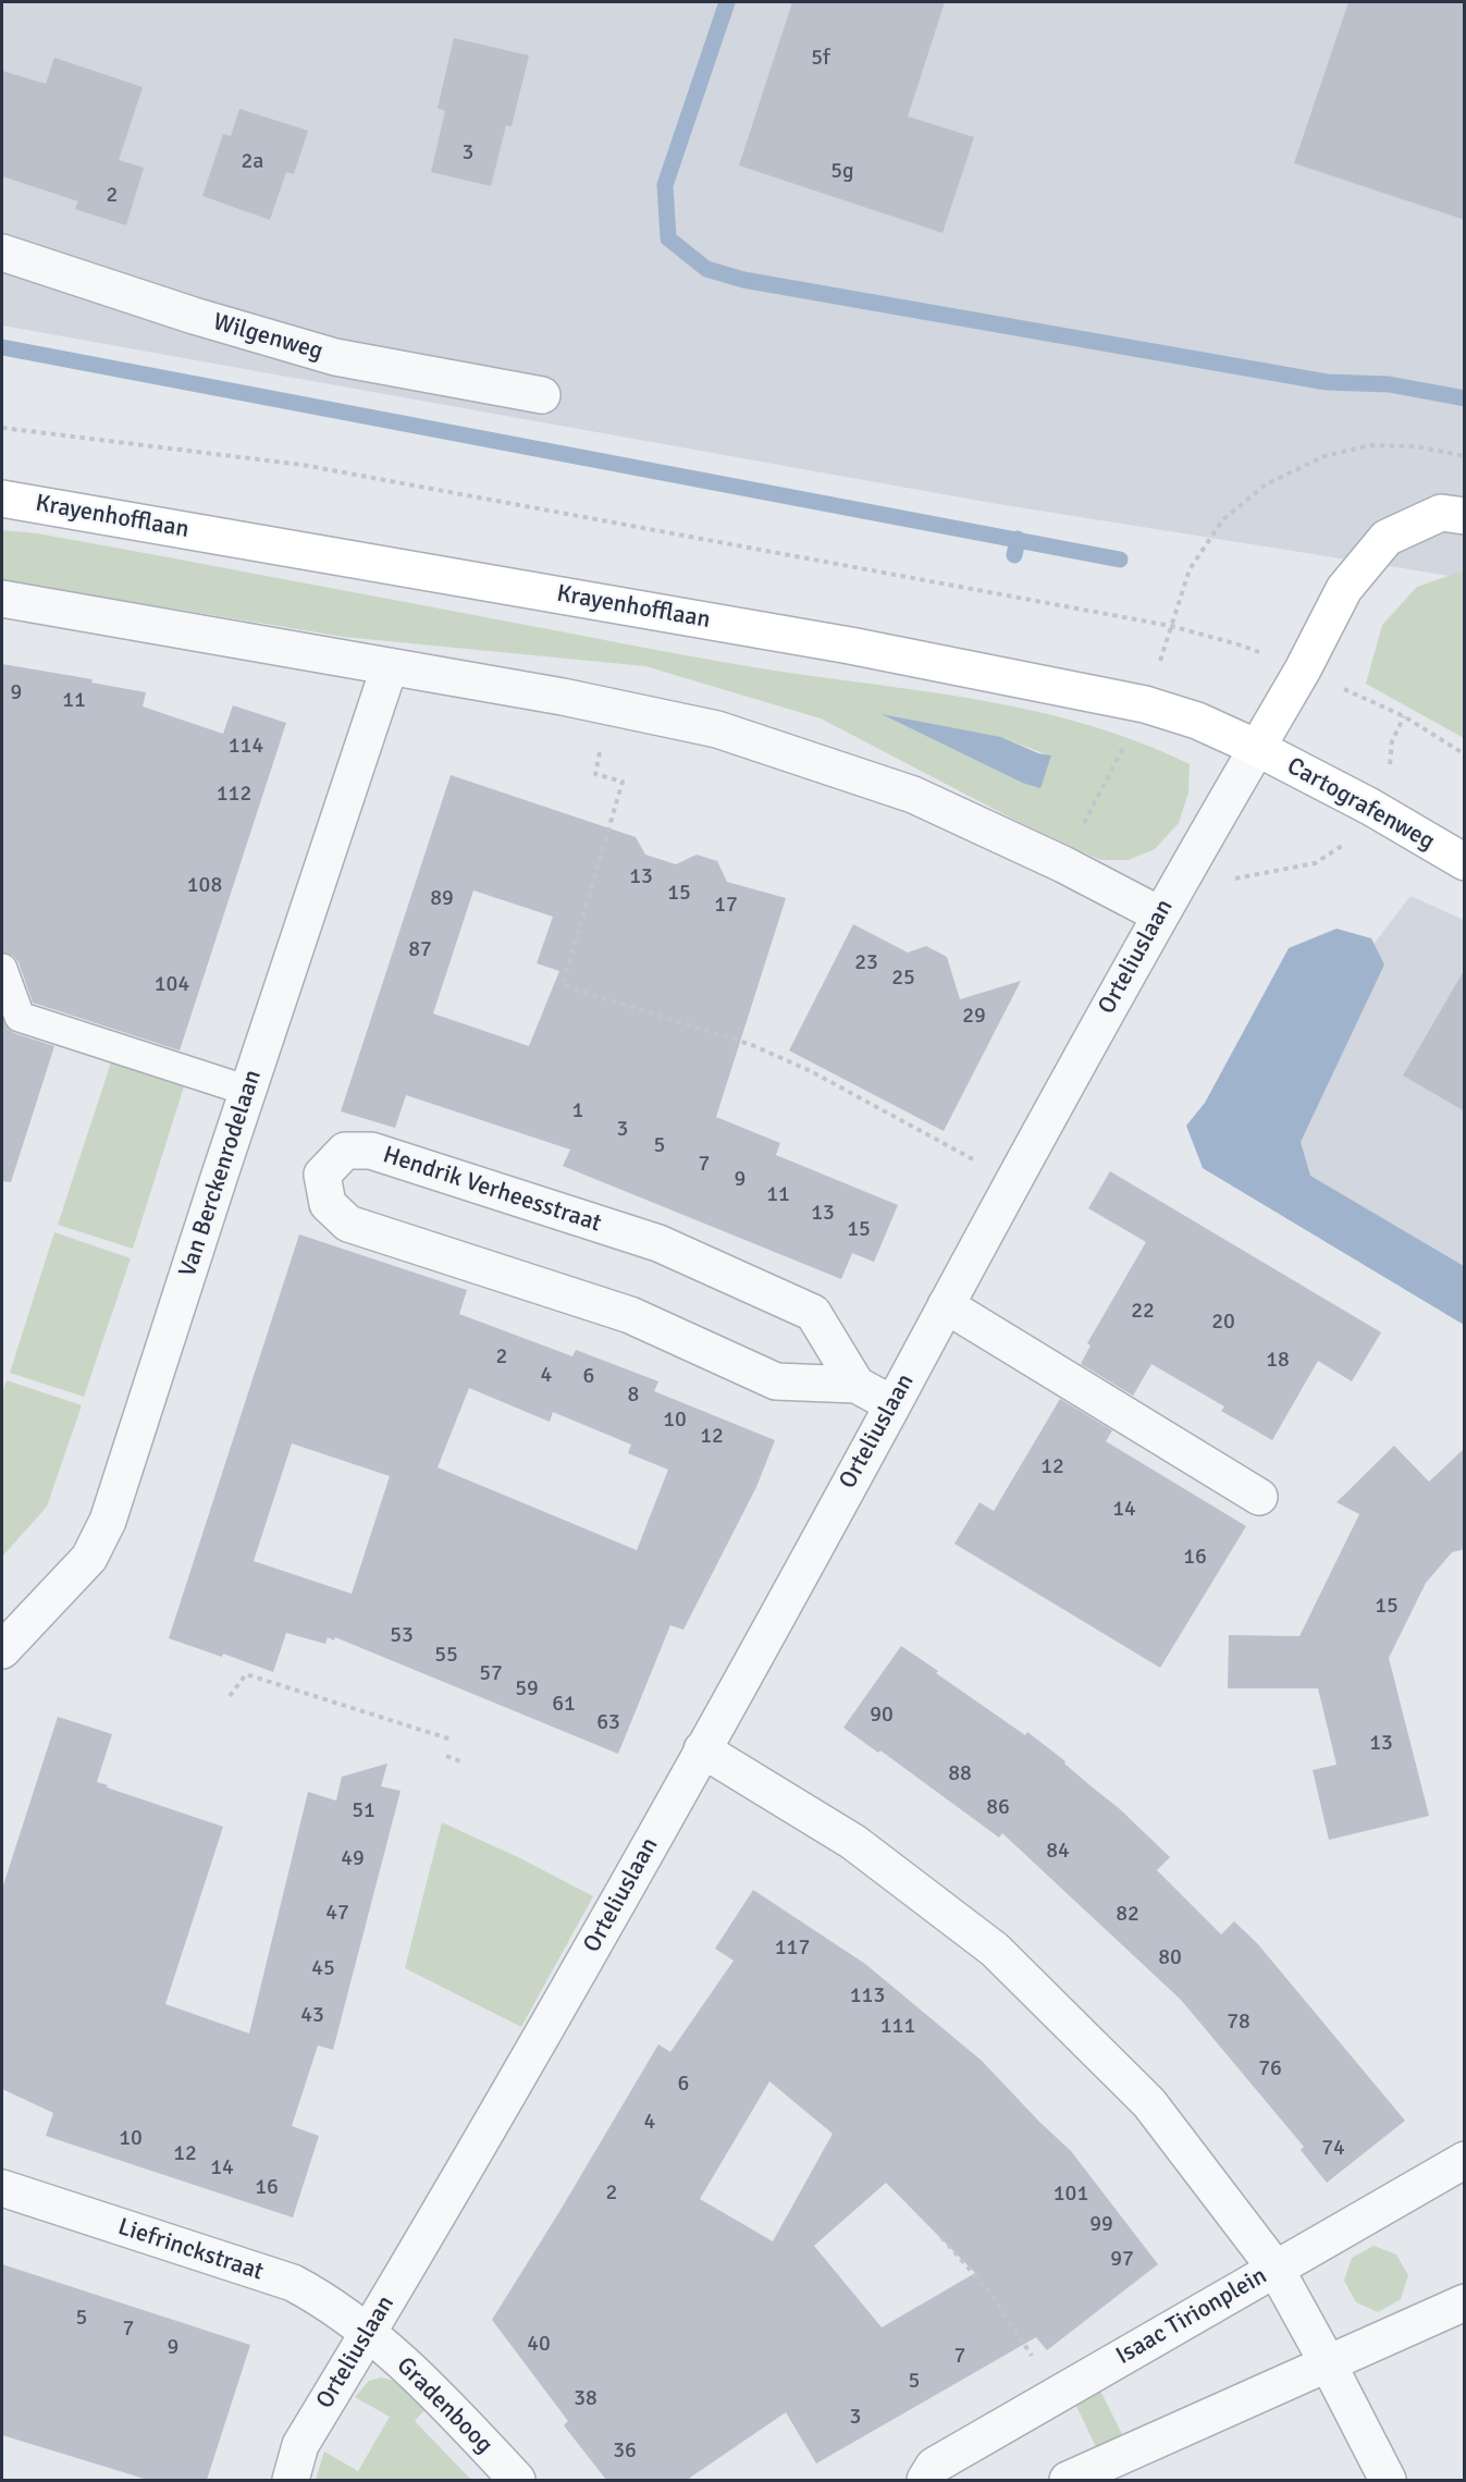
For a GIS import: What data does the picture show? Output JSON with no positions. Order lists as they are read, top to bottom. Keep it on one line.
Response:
{"streets":{"street":["Wilgenweg","Krayenhofflaan","Cartografenweg","Orteliuslaan","Van Berckenrodelaan","Hendrik Verheesstraat","Liefrinckstraat","Isaac Tirionplein","Gradenboog"]},"crossings":[["Krayenhofflaan","Cartografenweg"],["Krayenhofflaan","Orteliuslaan"],["Cartografenweg","Orteliuslaan"],["Orteliuslaan","Hendrik Verheesstraat"],["Orteliuslaan","Liefrinckstraat"],["Orteliuslaan","Gradenboog"],["Liefrinckstraat","Gradenboog"]],"house_numbers":["5f","3","2a","5g","2","9","11","114","112","13","108","15","89","17","87","23","25","104","29","1","3","5","7","9","11","13","15","22","20","2","18","4","6","8","10","12","12","14","16","15","53","55","57","59","61","90","63","13","88","86","51","84","49","47","82","117","80","45","113","43","78","111","76","6","4","10","74","12","14","16","2","101","99","97","5","7","40","9","7","5","38","3","36"]}
